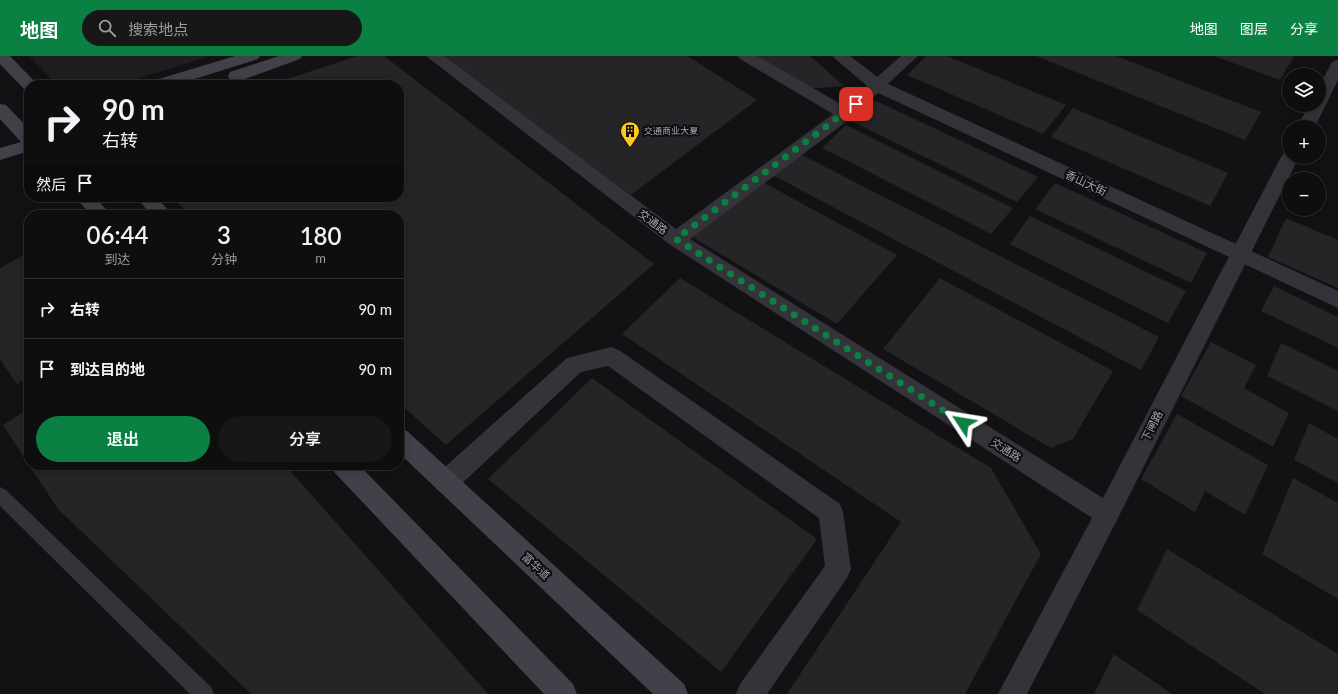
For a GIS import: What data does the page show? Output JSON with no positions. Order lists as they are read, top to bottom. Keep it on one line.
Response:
{"streets":{"main road":["富华道"],"street":["香山大街","交通路","下闸路"]},"crossings":[["香山大街","下闸路"],["交通路","下闸路"]],"places":{"building":["交通商业大夏"]},"page":{"header":"地图","search":"搜索地点","nav":["地图","图层","分享"],"map_buttons":["+","−"],"turn":["90 m","右转"],"then":"然后","eta":["06:44","到达","3","分钟","180","m"],"list":[{"name":"右转","value":"90 m"},{"name":"到达目的地","value":"90 m"}],"buttons":["退出","分享"]}}
